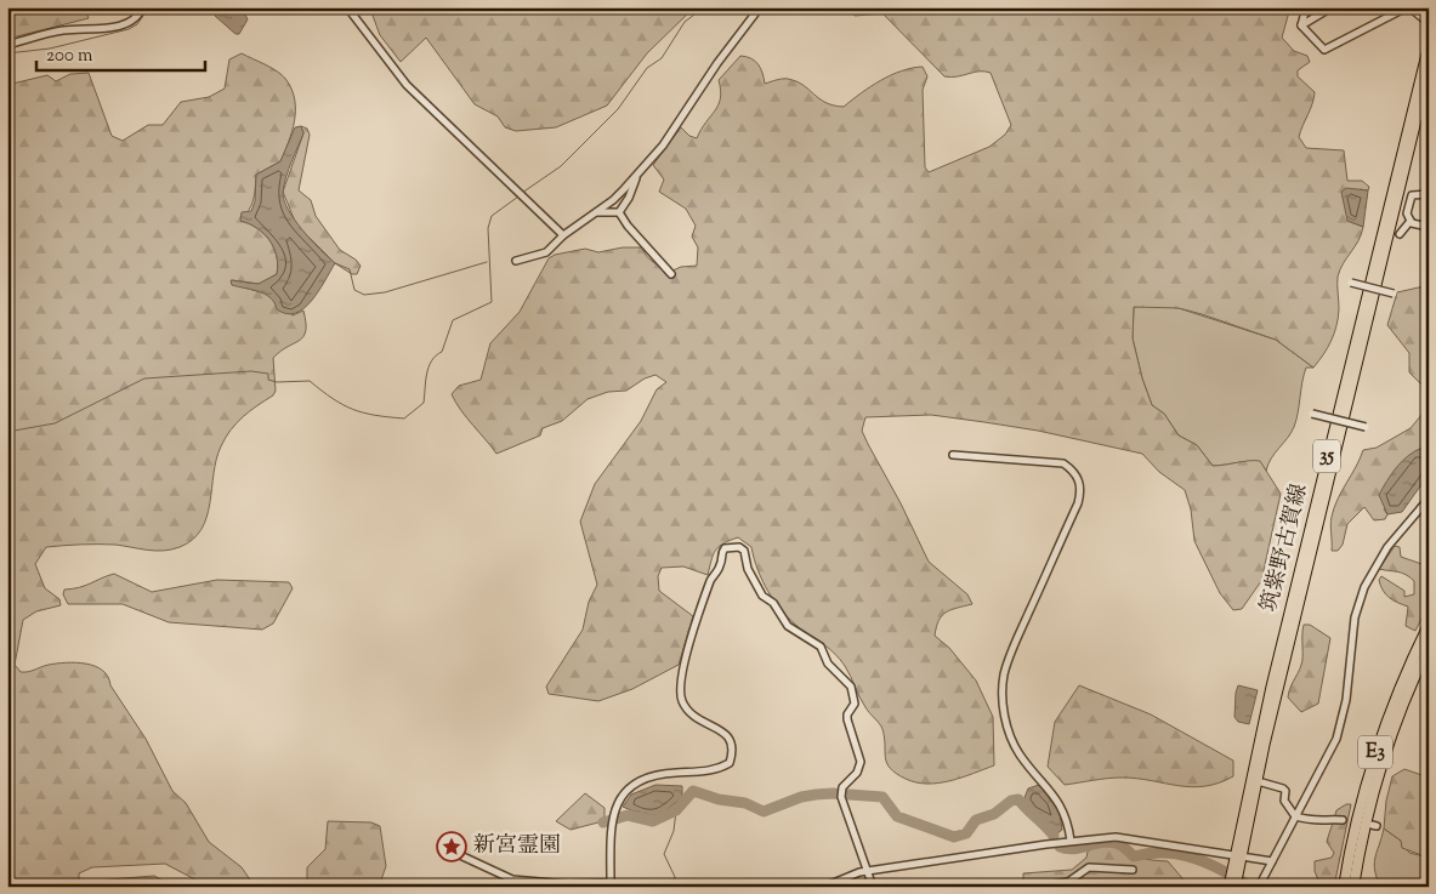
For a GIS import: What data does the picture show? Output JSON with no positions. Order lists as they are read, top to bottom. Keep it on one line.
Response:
{"streets":{"highway":["E3"],"main road":["35","筑紫野古賀線"]},"places":{"place":["新宮霊園"]},"scale_bar":"200 m"}
